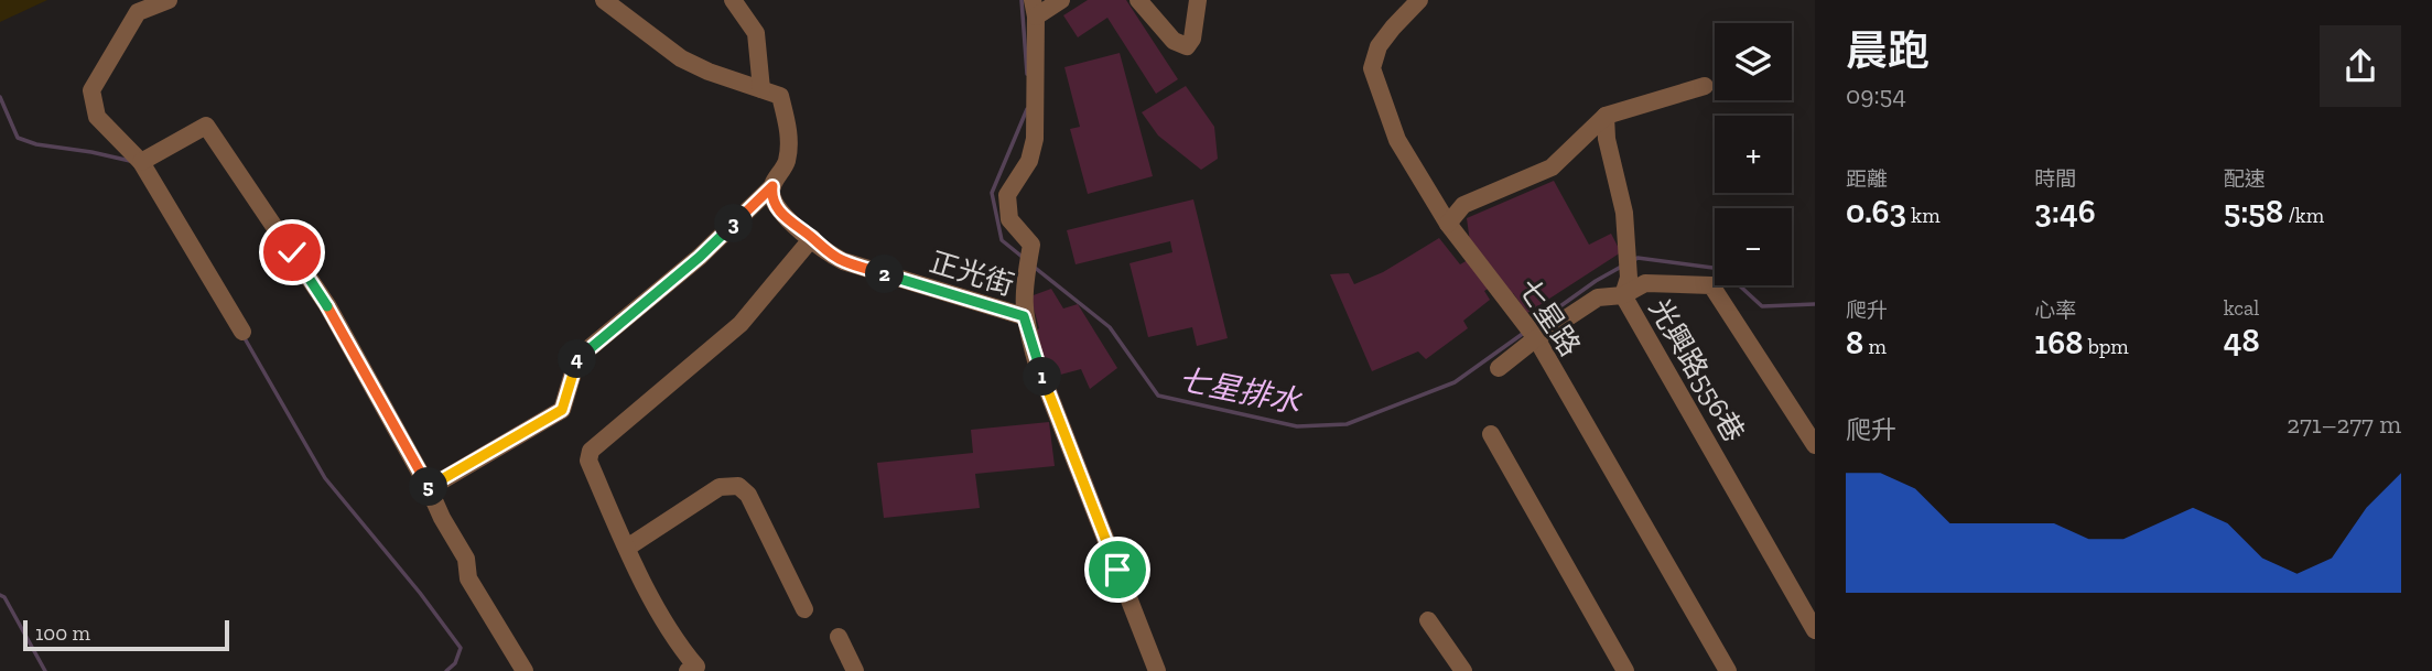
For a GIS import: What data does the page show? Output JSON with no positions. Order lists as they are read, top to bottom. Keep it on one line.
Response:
{"streets":{"street":["正光街","七星路","光興路556巷"]},"water":["七星排水"],"scale_bar":"100 m","page":{"heading":["晨跑","09:54"],"map_buttons":["+","−"],"stats":[["距離","0.63 km"],["時間","3:46"],["配速","5:58 /km"],["爬升","8 m"],["心率","168 bpm"],["kcal","48"]],"pins":["3","2","4","1","5"],"chart":["爬升","271–277 m"],"scale":"100 m"}}
